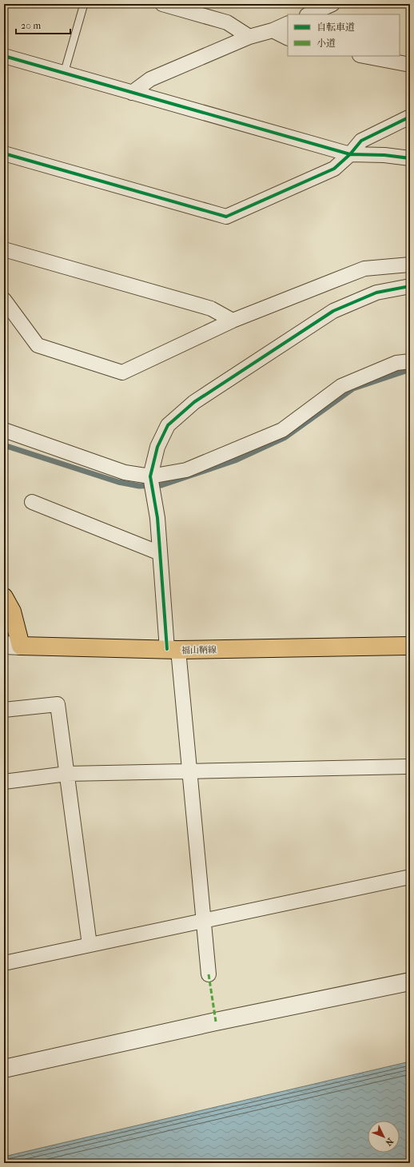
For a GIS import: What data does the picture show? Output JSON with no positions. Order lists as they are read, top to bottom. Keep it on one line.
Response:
{"streets":{"main road":["福山鞆線"]},"legend":["自転車道","小道"],"scale_bar":"20 m","north":"bottom right"}
